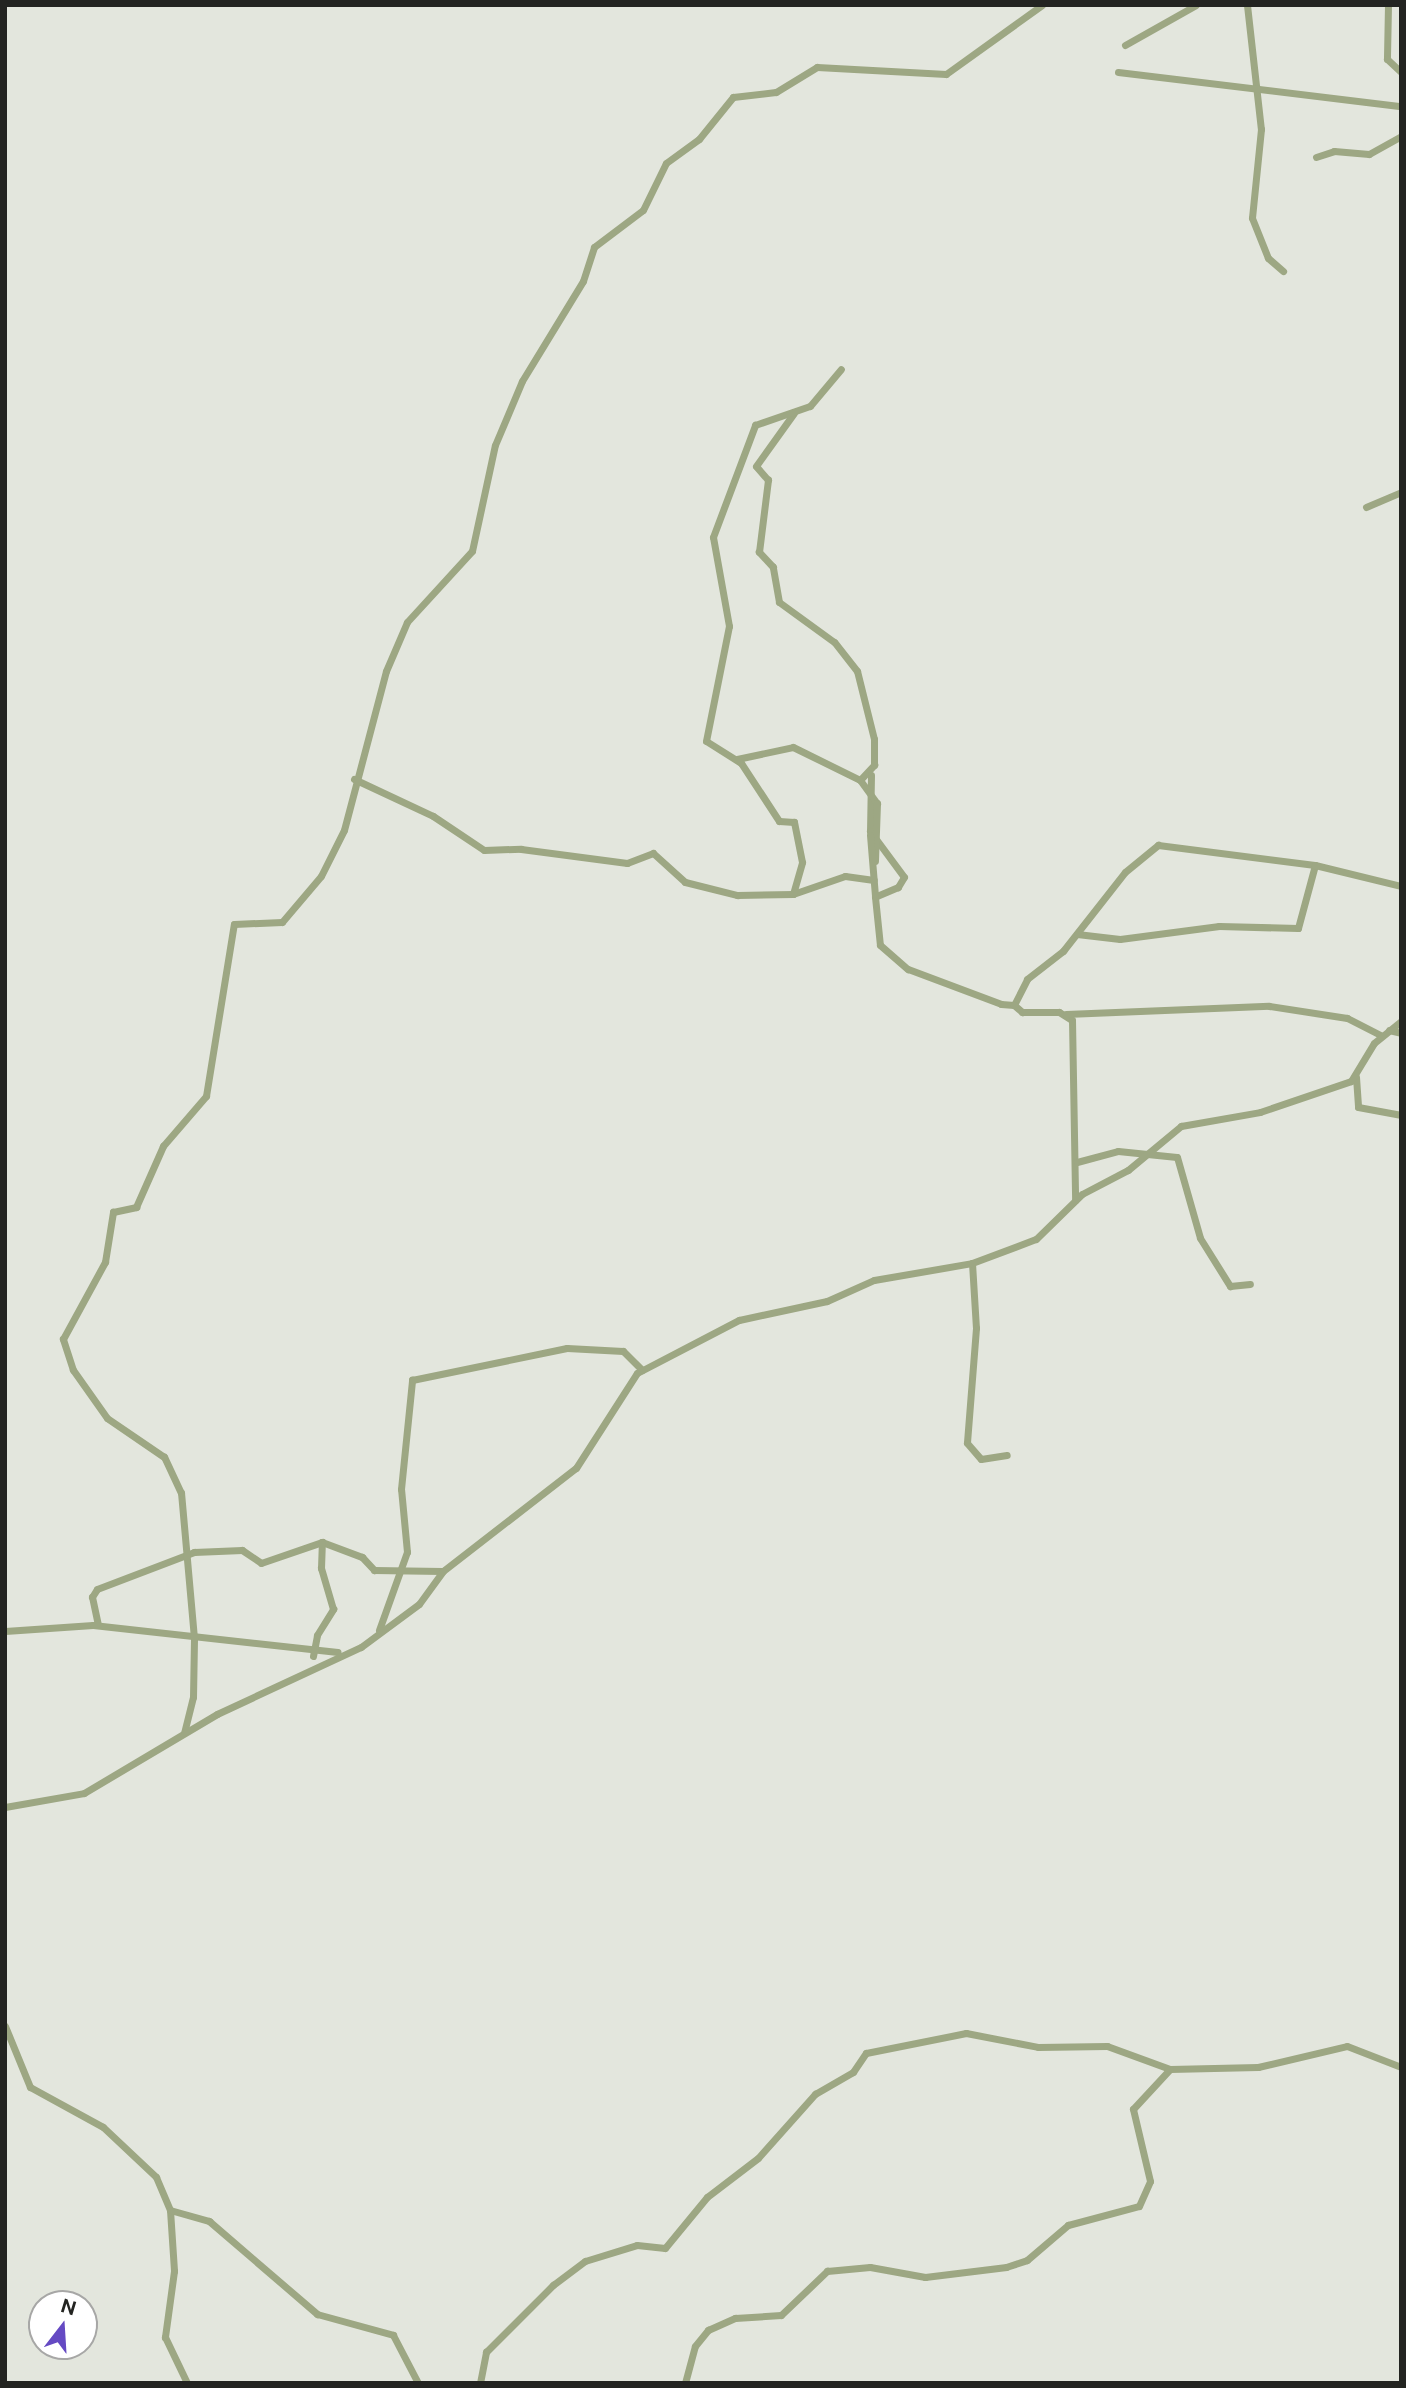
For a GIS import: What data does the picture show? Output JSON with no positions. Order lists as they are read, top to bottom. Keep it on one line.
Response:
{"north":"top"}
